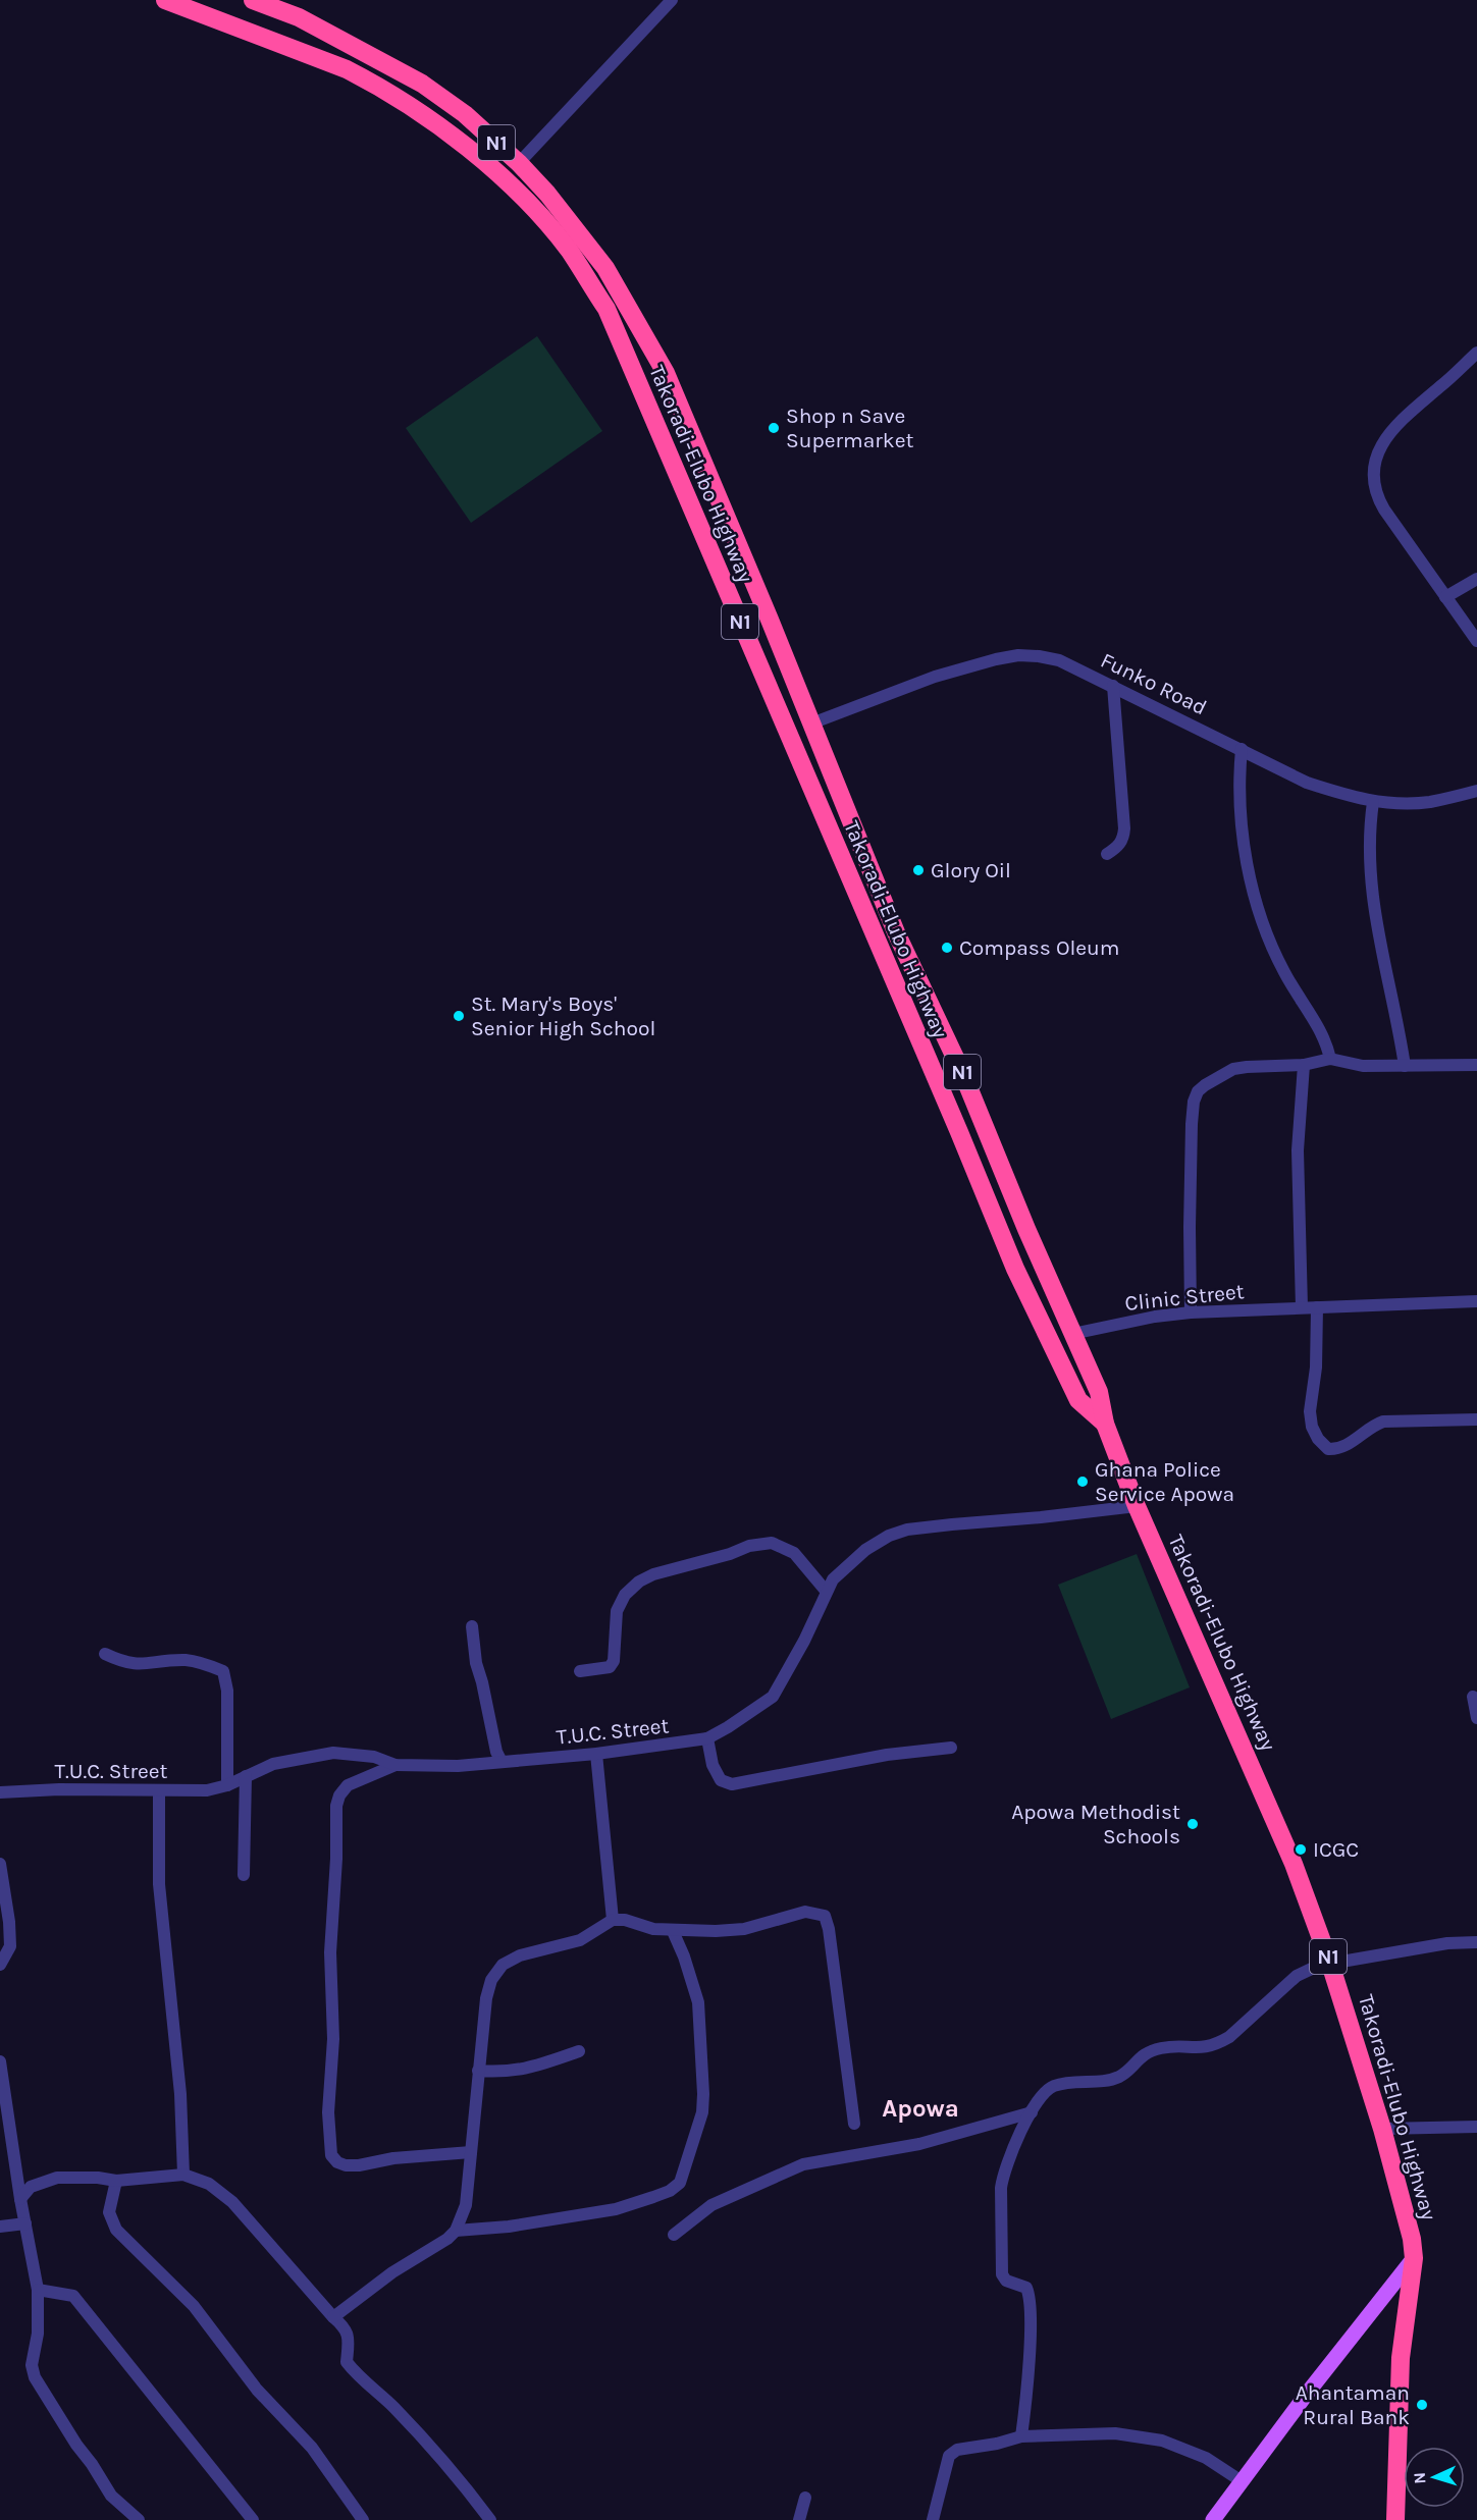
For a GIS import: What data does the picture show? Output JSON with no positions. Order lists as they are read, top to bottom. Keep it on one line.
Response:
{"streets":{"highway":["N1","Takoradi-Elubo Highway"],"street":["Funko Road","Clinic Street","T.U.C. Street"]},"crossings":[["Takoradi-Elubo Highway","Funko Road"],["Takoradi-Elubo Highway","Clinic Street"],["Takoradi-Elubo Highway","T.U.C. Street"]],"districts":["Apowa"],"places":["Shop n Save Supermarket","Glory Oil","Compass Oleum","St. Mary's Boys' Senior High School","Ghana Police Service Apowa","Apowa Methodist Schools","ICGC","Ahantaman Rural Bank"],"north":"left"}
